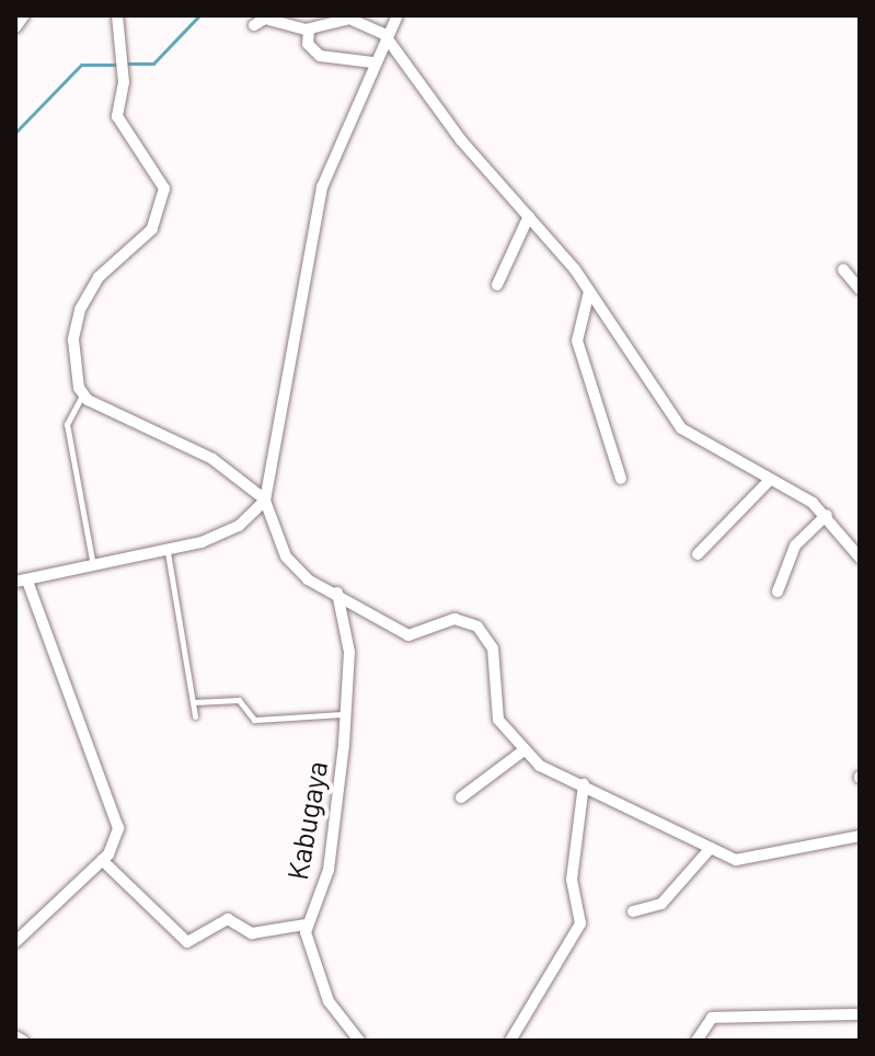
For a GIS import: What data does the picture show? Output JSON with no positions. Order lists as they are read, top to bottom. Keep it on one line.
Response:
{"streets":{"street":["Kabugaya"]}}
